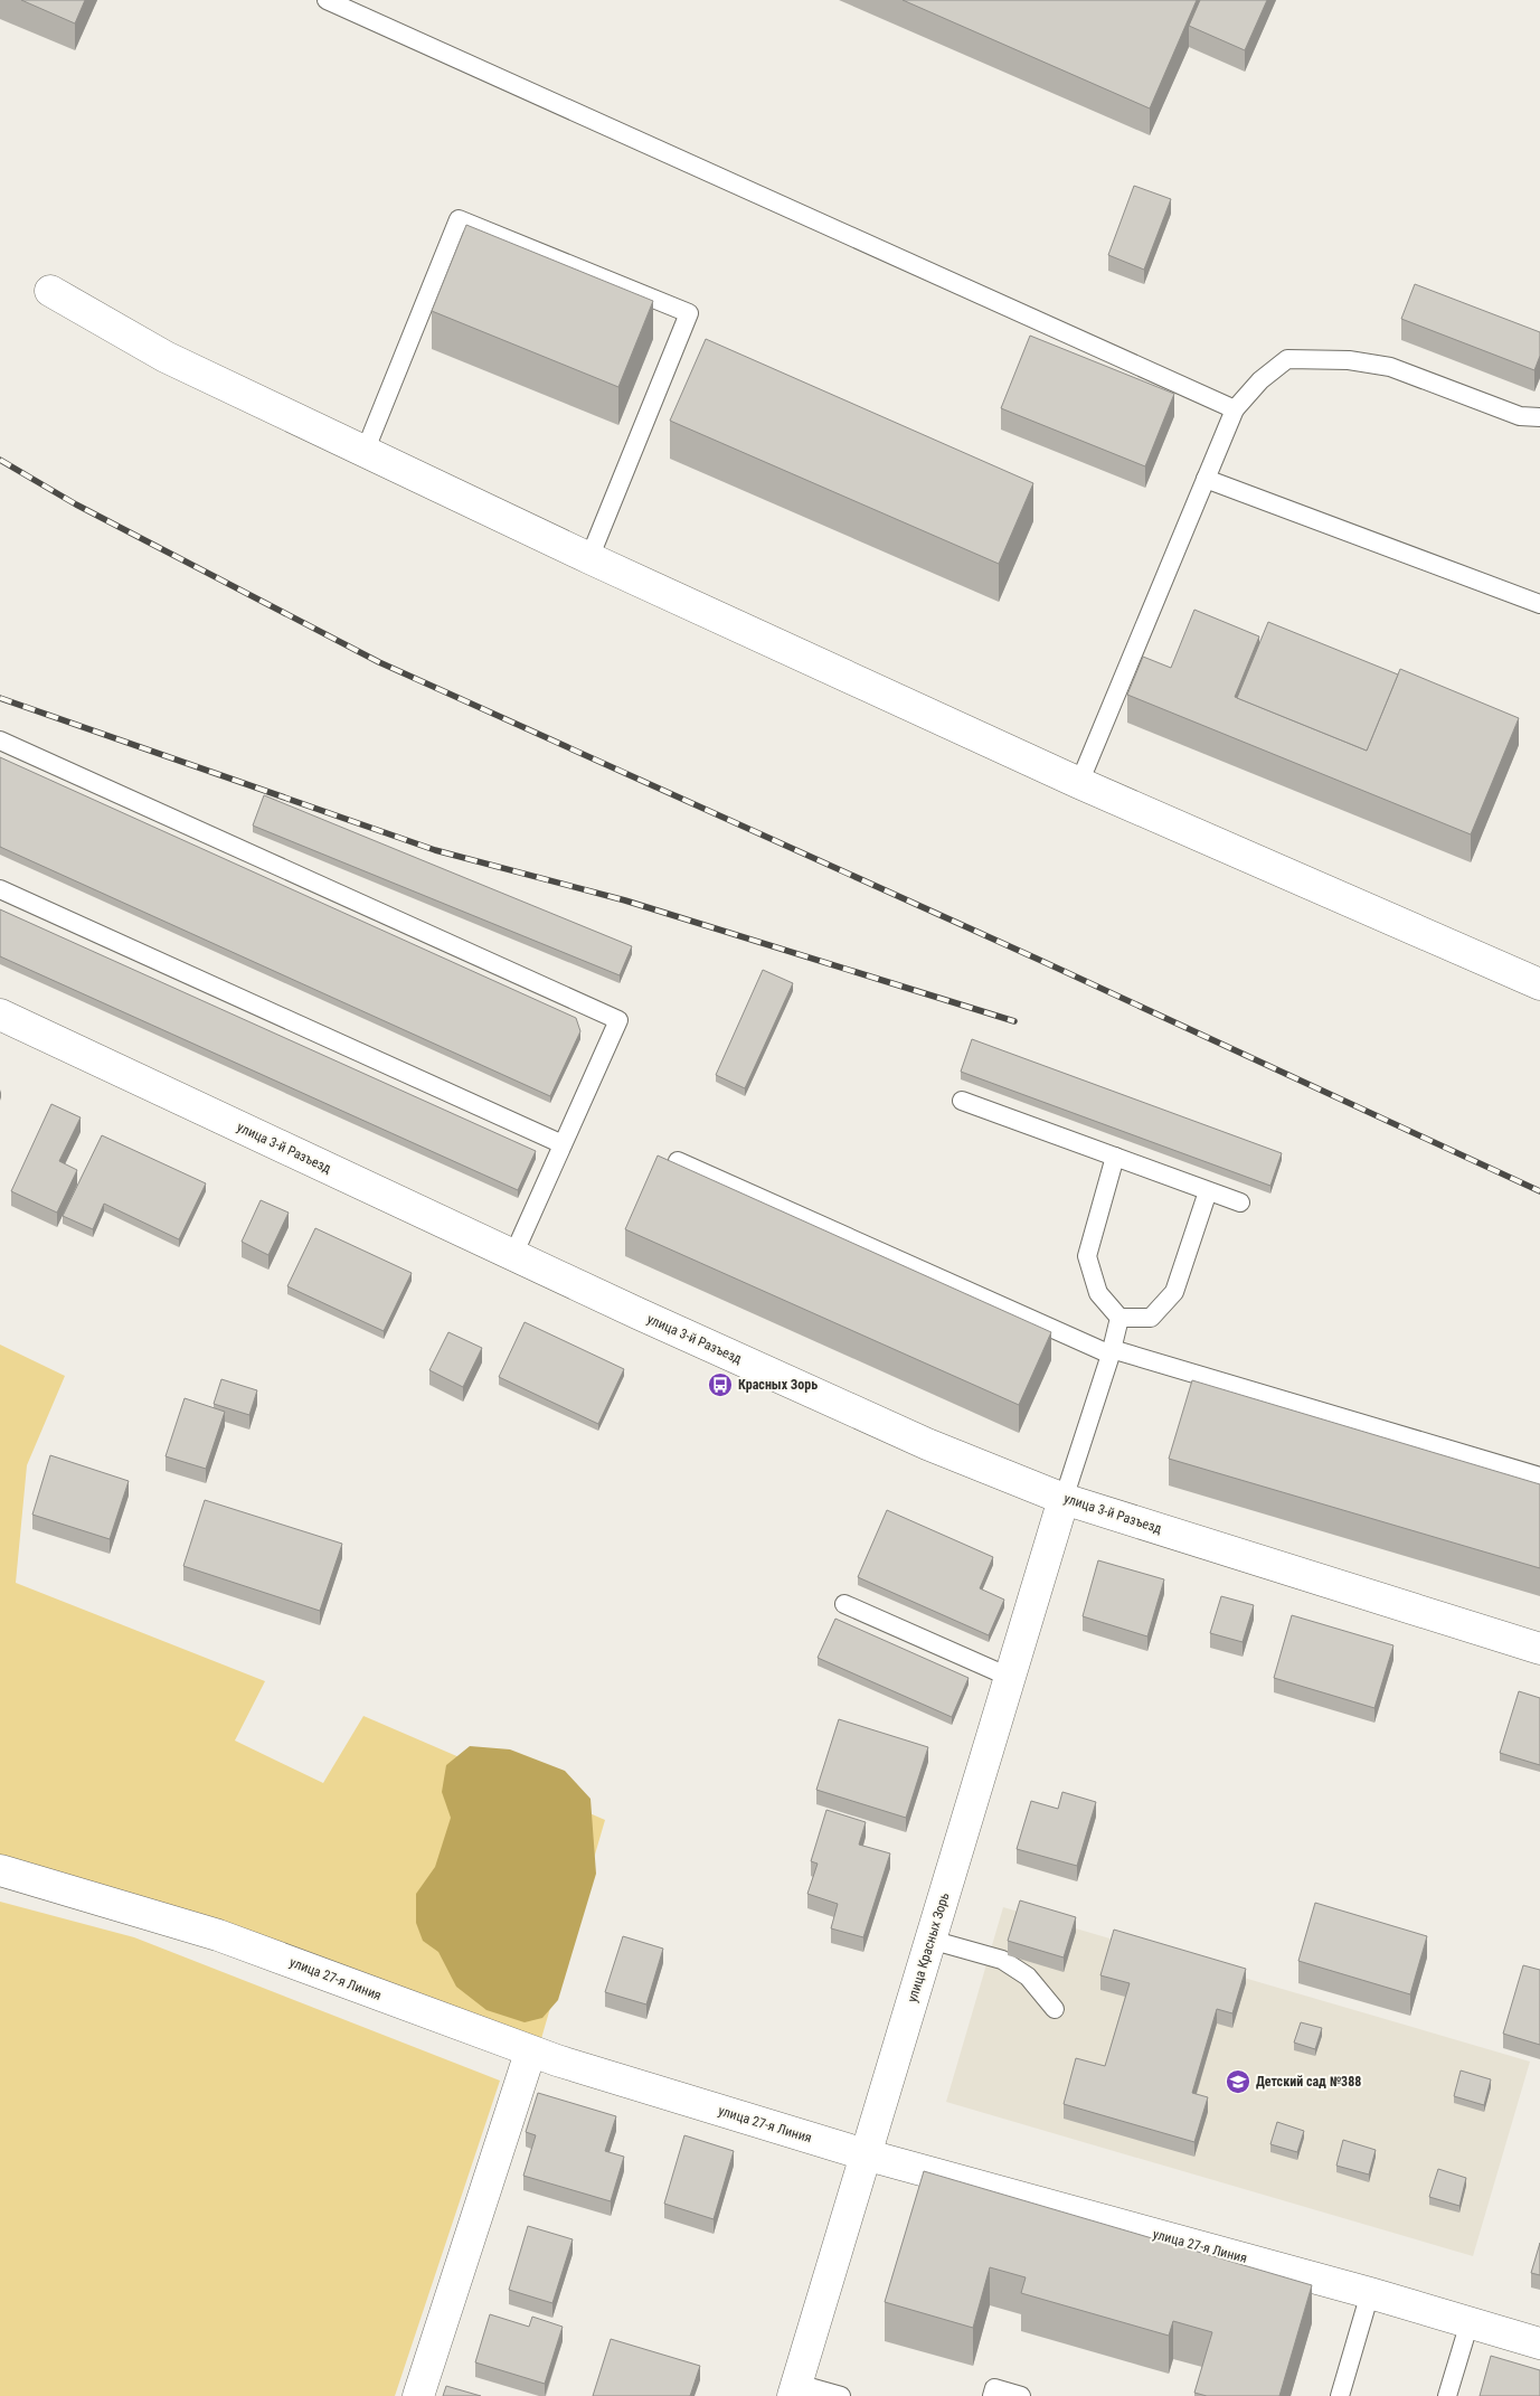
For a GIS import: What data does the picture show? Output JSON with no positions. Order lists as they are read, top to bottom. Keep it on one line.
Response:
{"streets":{"street":["улица 3-й Разъезд","улица Красных Зорь","улица 27-я Линия"]},"crossings":[["улица 3-й Разъезд","улица Красных Зорь"],["улица Красных Зорь","улица 27-я Линия"]],"places":{"bus stop":["Красных Зорь"],"school or university":["Детский сад №388"]}}
